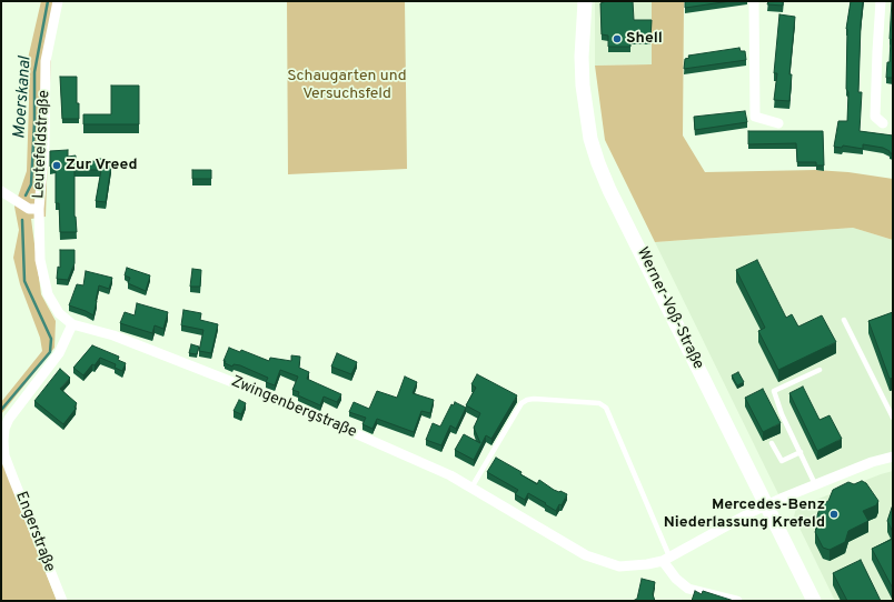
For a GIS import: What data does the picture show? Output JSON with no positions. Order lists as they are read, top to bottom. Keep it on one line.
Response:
{"streets":{"main road":["Werner-Voß-Straße"],"street":["Leutefeldstraße","Zwingenbergstraße","Engerstraße"]},"crossings":[["Leutefeldstraße","Zwingenbergstraße"],["Werner-Voß-Straße","Zwingenbergstraße"],["Zwingenbergstraße","Engerstraße"]],"water":["Moerskanal"],"parks":["Schaugarten und Versuchsfeld"],"places":["Shell","Zur Vreed","Mercedes-Benz Niederlassung Krefeld"]}
